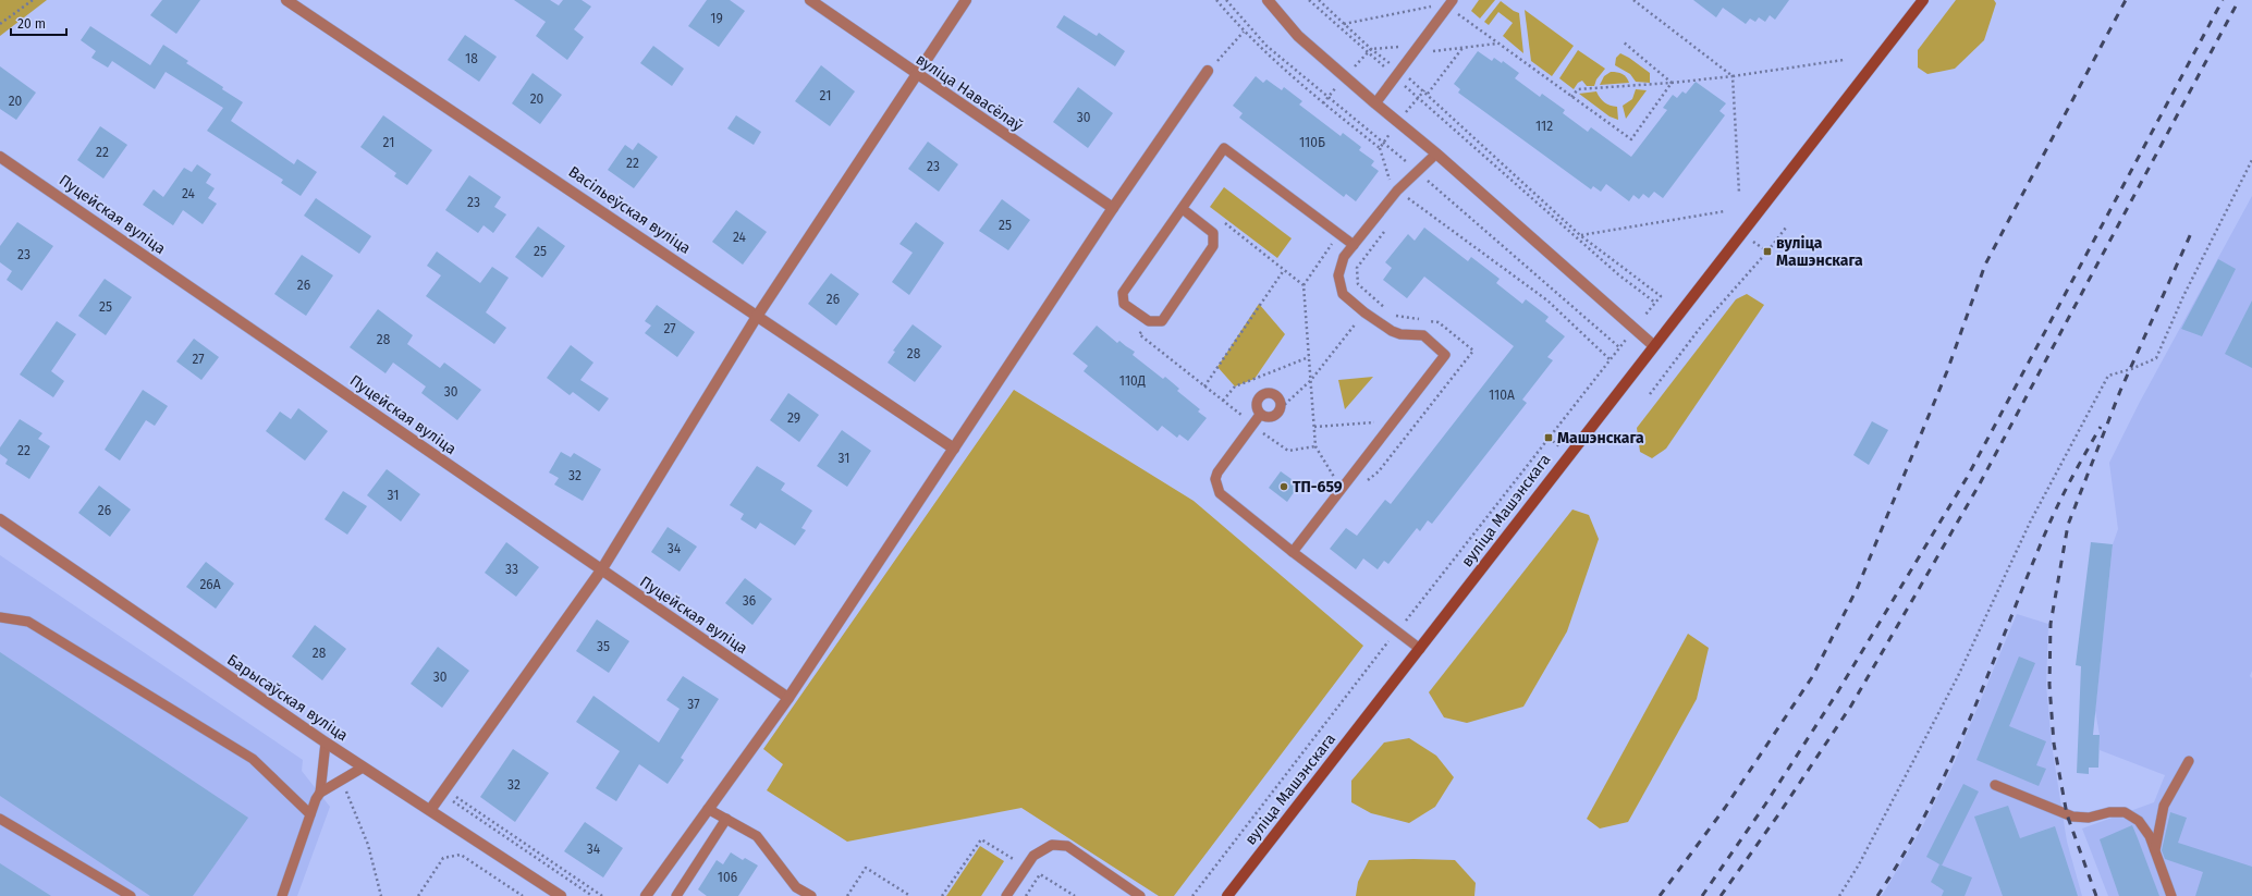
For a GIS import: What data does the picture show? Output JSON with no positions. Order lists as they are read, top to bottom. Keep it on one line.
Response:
{"streets":{"main road":["вуліца Машэнскага"],"street":["вуліца Навасёлаў","Васільеўская вуліца","Пуцейская вуліца","Барысаўская вуліца"]},"places":{"transit":["вуліца Машэнскага","Машэнскага"],"other":["ТП-659"]},"house_numbers":["19","18","21","20","20","30","112","21","110Б","22","22","23","24","23","25","24","25","23","26","26","25","27","28","28","27","110Д","30","110А","29","22","31","32","31","26","34","33","26А","36","35","28","30","37","32","34","106"],"scale_bar":"20 m"}
